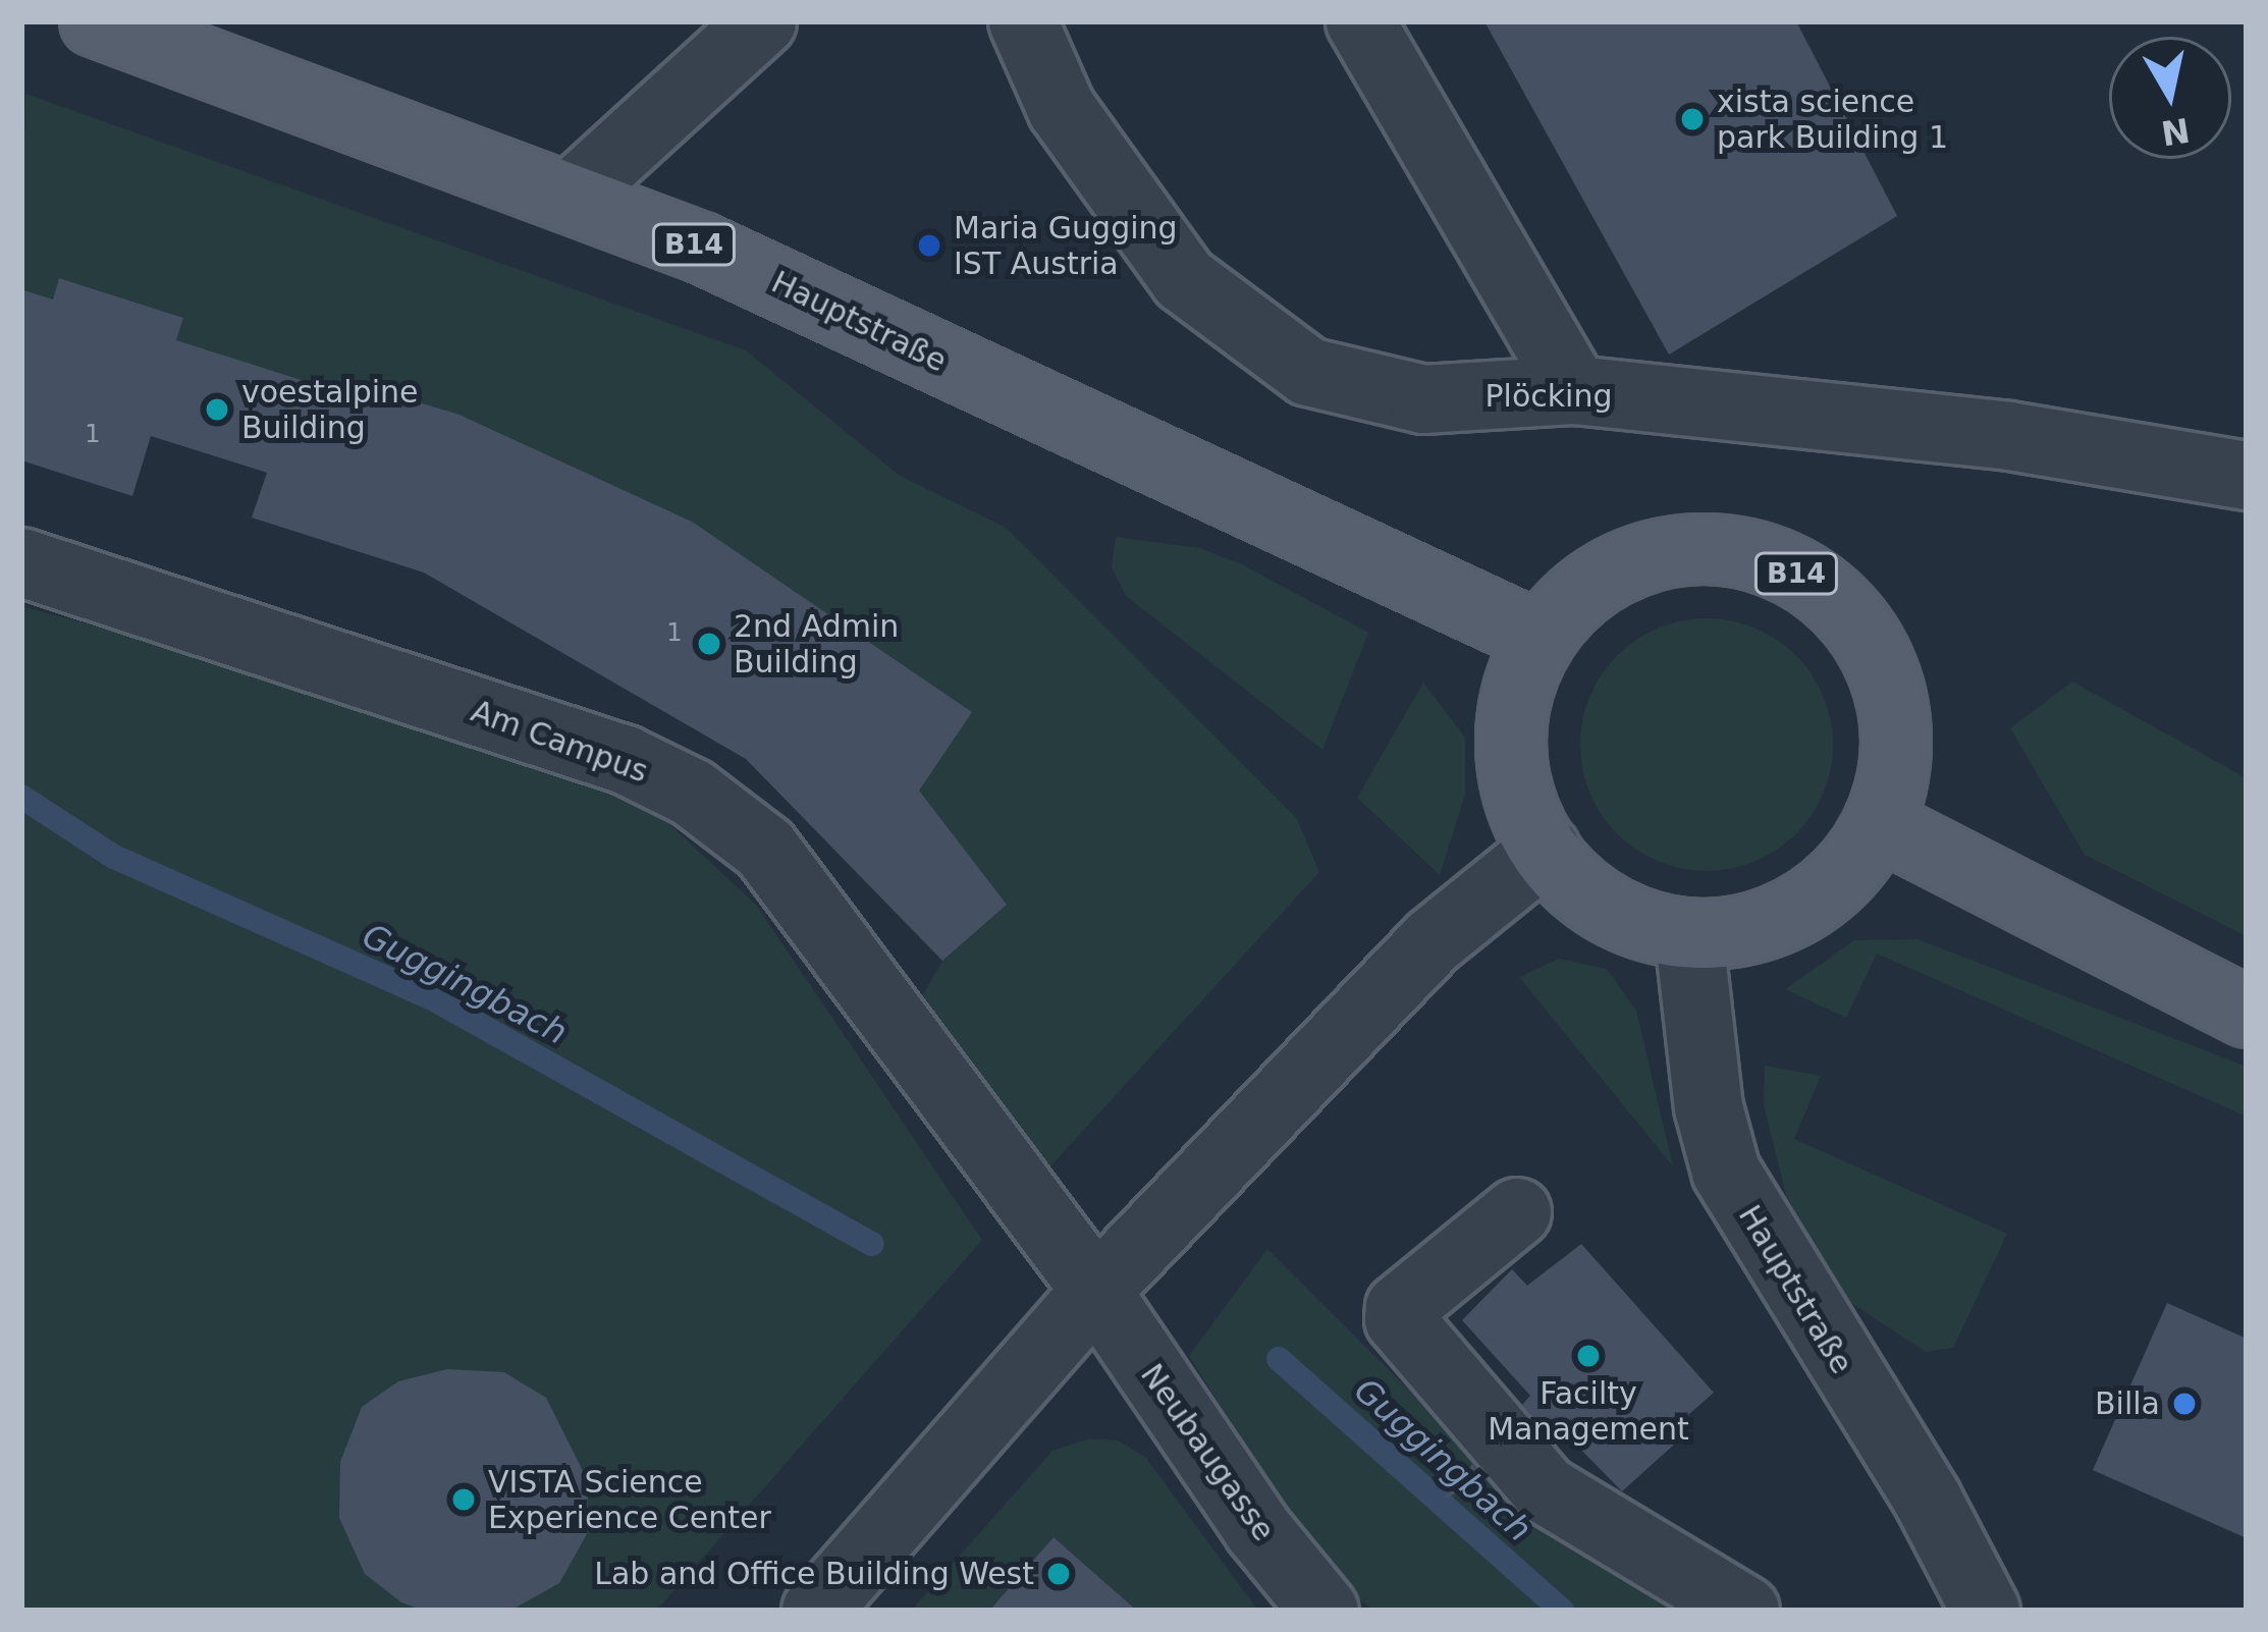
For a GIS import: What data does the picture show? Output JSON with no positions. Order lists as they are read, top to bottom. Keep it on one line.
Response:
{"streets":{"main road":["B14","Hauptstraße"],"street":["Plöcking","Am Campus","Neubaugasse"]},"crossings":[["B14","Hauptstraße"],["Am Campus","Neubaugasse"]],"water":["Guggingbach"],"places":["xista science park Building 1","Maria Gugging IST Austria","voestalpine Building","2nd Admin Building","Facilty Management","Billa","VISTA Science Experience Center","Lab and Office Building West"],"house_numbers":["1","1"],"north":"bottom"}
